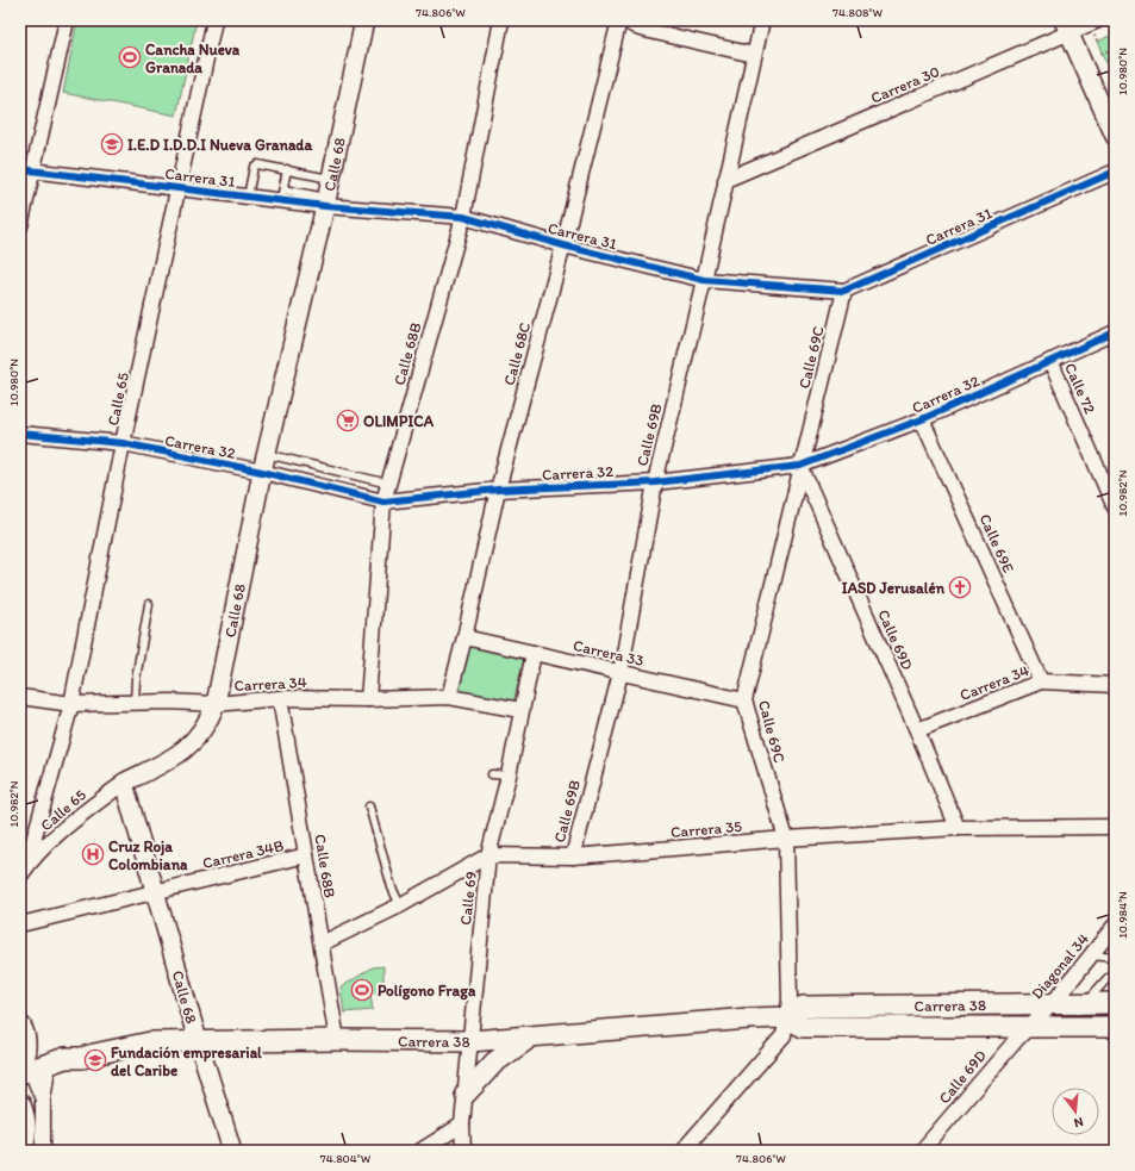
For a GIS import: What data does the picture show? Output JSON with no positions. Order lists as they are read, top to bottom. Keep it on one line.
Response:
{"streets":{"main road":["Carrera 38"],"street":["Carrera 30","Calle 68","Carrera 31","Calle 68B","Calle 68C","Calle 69C","Calle 72","Carrera 32","Calle 65","Calle 69B","Calle 69E","Calle 69D","Carrera 33","Carrera 34","Carrera 35","Carrera 34B","Calle 69","Diagonal 34"]},"crossings":[["Carrera 30","Calle 69B"],["Calle 68","Carrera 31"],["Calle 68","Carrera 32"],["Calle 68","Calle 65"],["Calle 68","Carrera 34"],["Calle 68","Carrera 34B"],["Calle 68","Carrera 38"],["Carrera 31","Calle 68B"],["Carrera 31","Calle 68C"],["Carrera 31","Calle 69C"],["Carrera 31","Calle 65"],["Carrera 31","Calle 69B"],["Calle 68B","Carrera 32"],["Calle 68B","Carrera 34"],["Calle 68B","Carrera 34B"],["Calle 68B","Carrera 38"],["Calle 68C","Carrera 32"],["Calle 68C","Carrera 33"],["Calle 68C","Carrera 34"],["Calle 69C","Carrera 32"],["Calle 69C","Calle 69D"],["Calle 69C","Carrera 33"],["Calle 69C","Carrera 35"],["Calle 69C","Carrera 38"],["Calle 72","Carrera 32"],["Carrera 32","Calle 65"],["Carrera 32","Calle 69B"],["Carrera 32","Calle 69E"],["Carrera 32","Calle 69D"],["Calle 65","Carrera 34"],["Calle 69B","Carrera 33"],["Calle 69B","Carrera 35"],["Calle 69E","Carrera 34"],["Calle 69D","Carrera 34"],["Calle 69D","Carrera 35"],["Calle 69D","Diagonal 34"],["Calle 69D","Carrera 38"],["Carrera 33","Calle 69"],["Carrera 34","Calle 69"],["Carrera 35","Calle 69"],["Calle 69","Carrera 38"],["Diagonal 34","Carrera 38"]],"places":{"sports":["Cancha Nueva Granada","Polígono Fraga"],"school or university":["I.E.D I.D.D.I Nueva Granada","Fundación empresarial del Caribe"],"supermarket":["OLIMPICA"],"church":["IASD Jerusalén"],"hospital":["Cruz Roja Colombiana"]},"north":"bottom","coordinates":["74.806°W","74.808°W","10.980°N","10.982°N","10.984°N","74.804°W"]}
